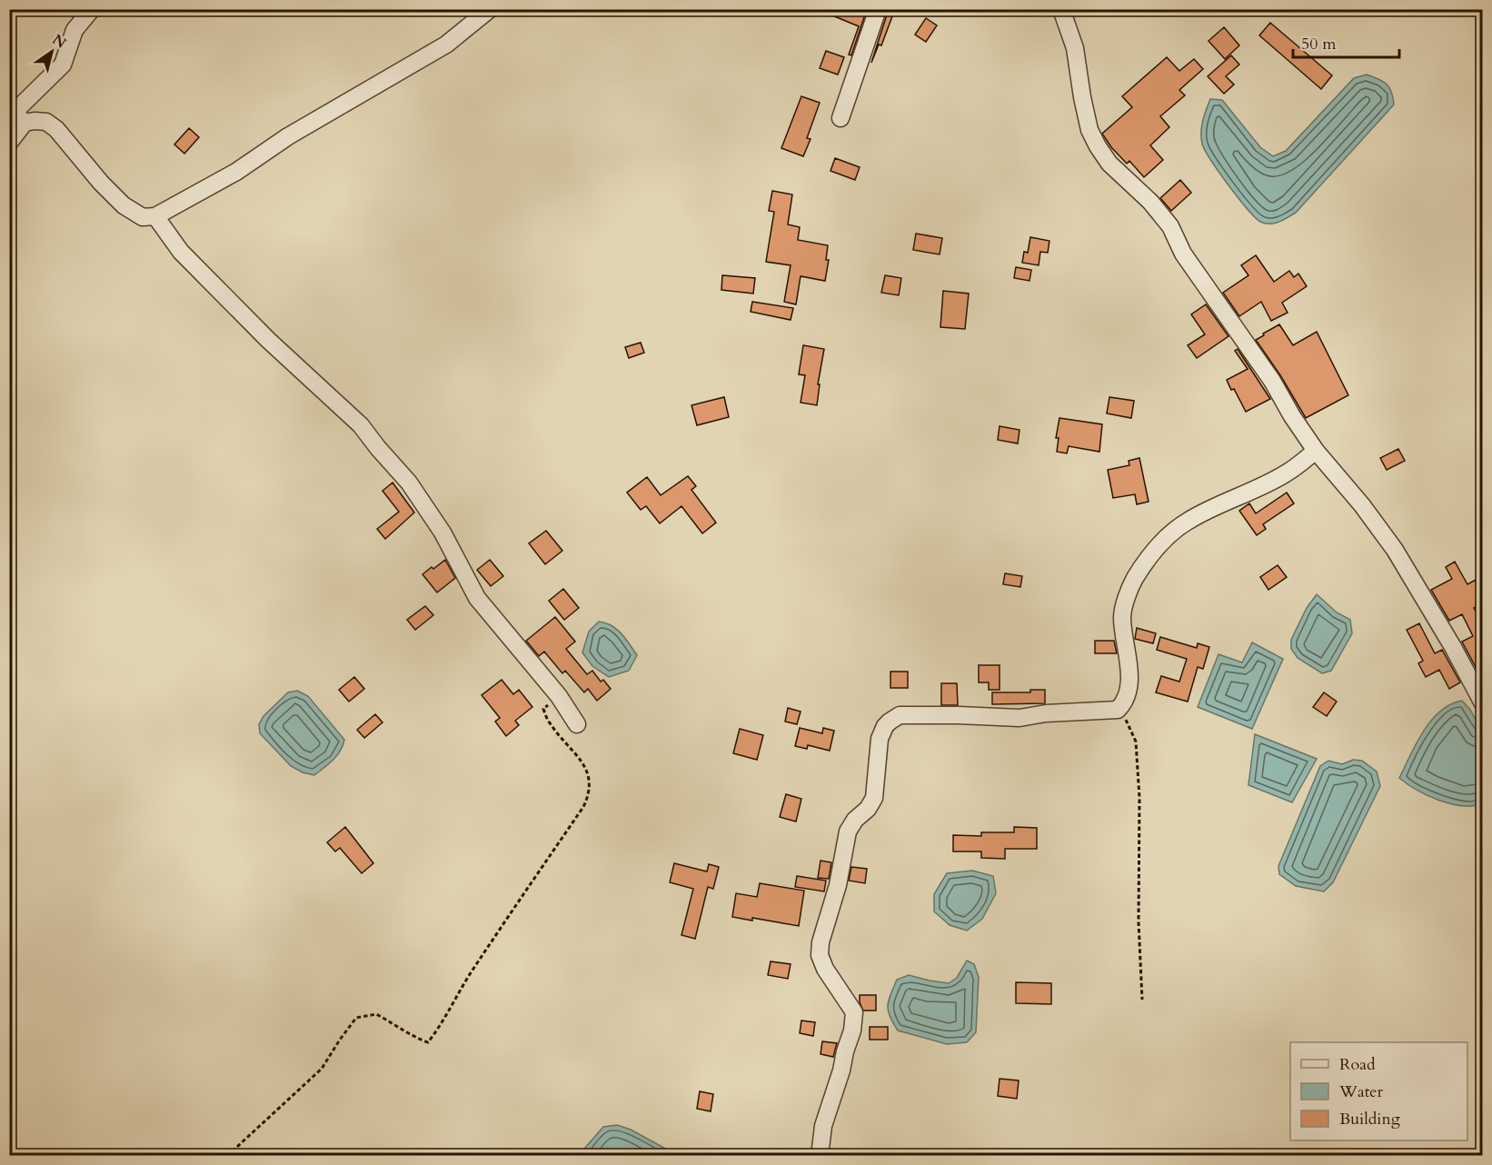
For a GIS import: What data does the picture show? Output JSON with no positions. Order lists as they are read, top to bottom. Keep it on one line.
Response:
{"legend":["Road","Water","Building"],"scale_bar":"50 m","north":"top right"}
